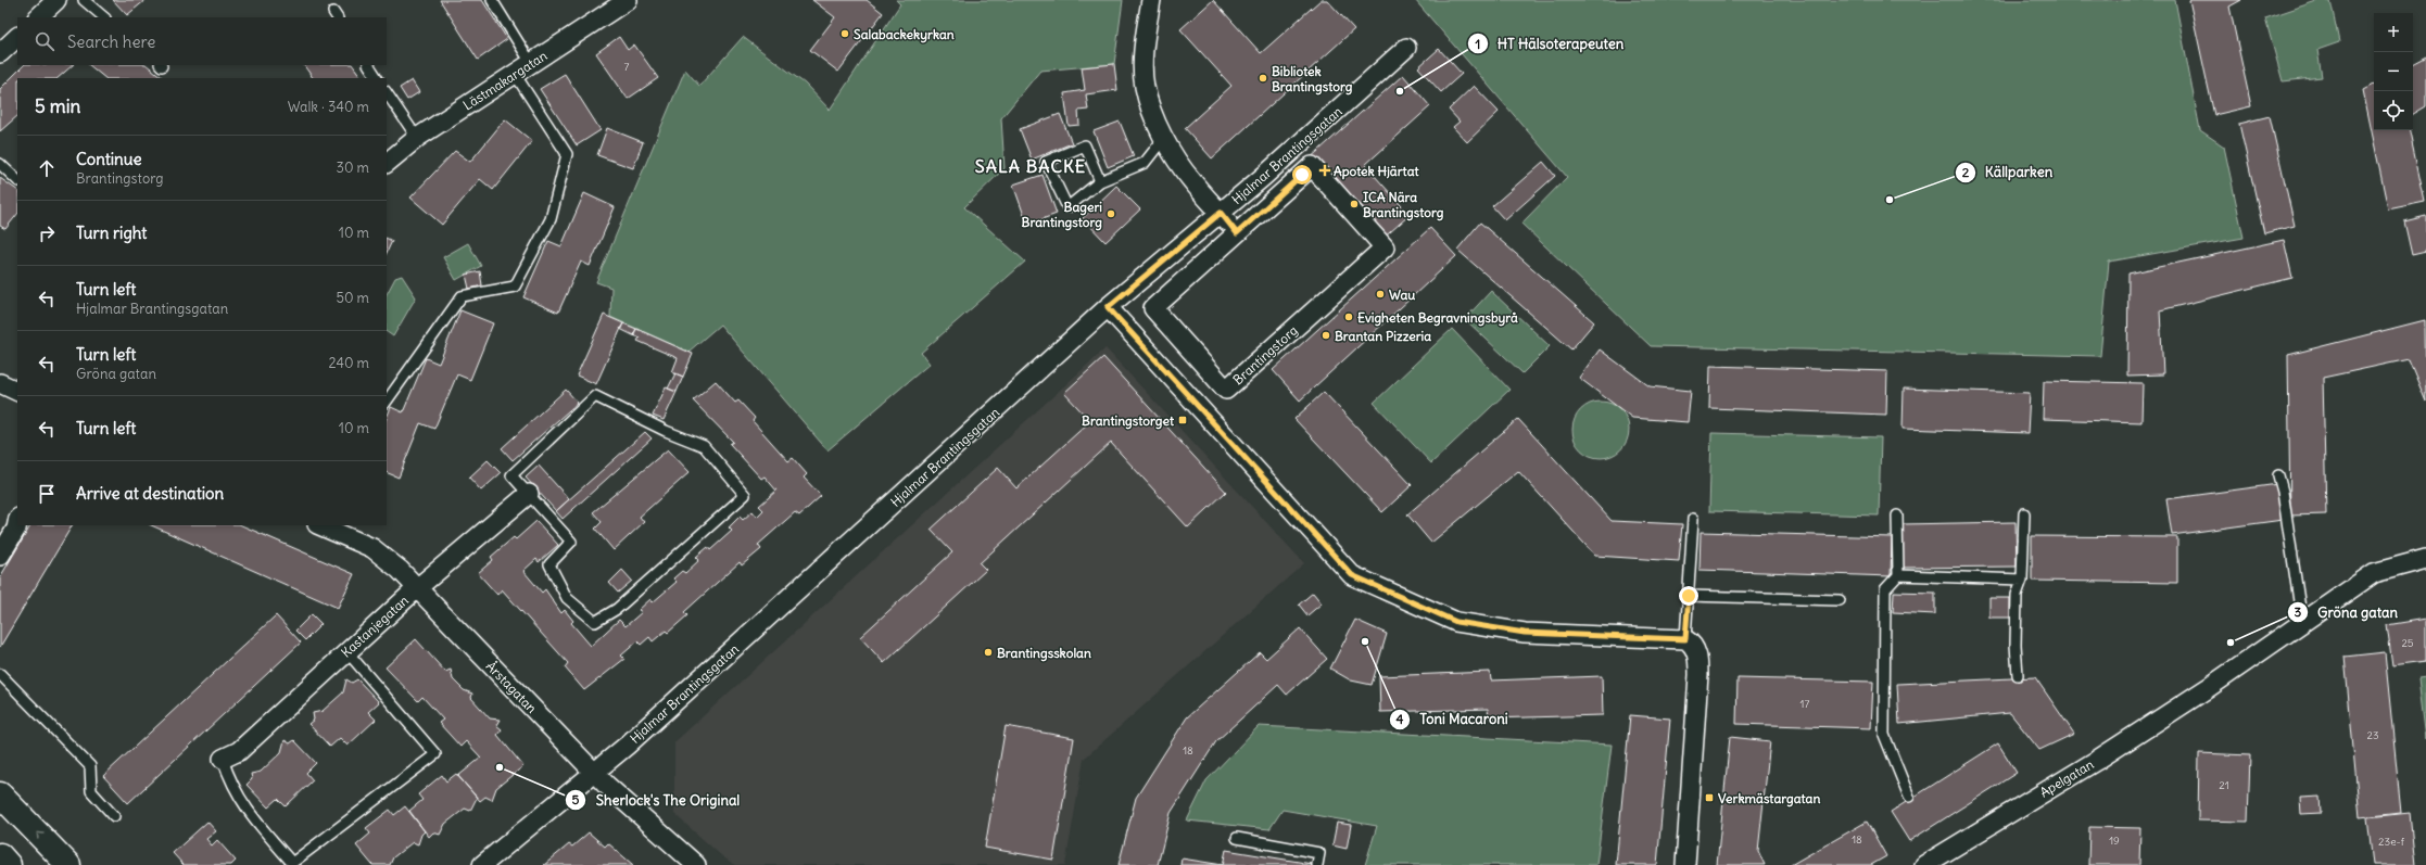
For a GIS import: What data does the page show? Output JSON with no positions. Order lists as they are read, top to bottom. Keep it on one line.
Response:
{"streets":{"street":["Lästmakargatan","Hjalmar Brantingsgatan","Brantingstorg","Kastanjegatan","Årstagatan","Apelgatan"]},"crossings":[["Hjalmar Brantingsgatan","Årstagatan"],["Kastanjegatan","Årstagatan"]],"districts":["SALA BACKE"],"places":{"other":["Salabackekyrkan","Bibliotek Brantingstorg","HT Hälsoterapeuten","Källparken","ICA Nära Brantingstorg","Bageri Brantingstorg","Wau","Evigheten Begravningsbyrå","Brantan Pizzeria","Toni Macaroni","Gröna gatan","Brantingsskolan","Sherlock's The Original"],"health":["Apotek Hjärtat"],"transit":["Brantingstorget","Verkmästargatan"]},"house_numbers":["7","25","17","23","18","21","18","19","23e-f"],"page":{"map_buttons":["+","−"],"search":"Search here","heading":["5 min","Walk · 340 m"],"list":[["Continue","Brantingstorg","30 m"],["Turn right","10 m"],["Turn left","Hjalmar Brantingsgatan","50 m"],["Turn left","Gröna gatan","240 m"],["Turn left","10 m"],"Arrive at destination"]}}
